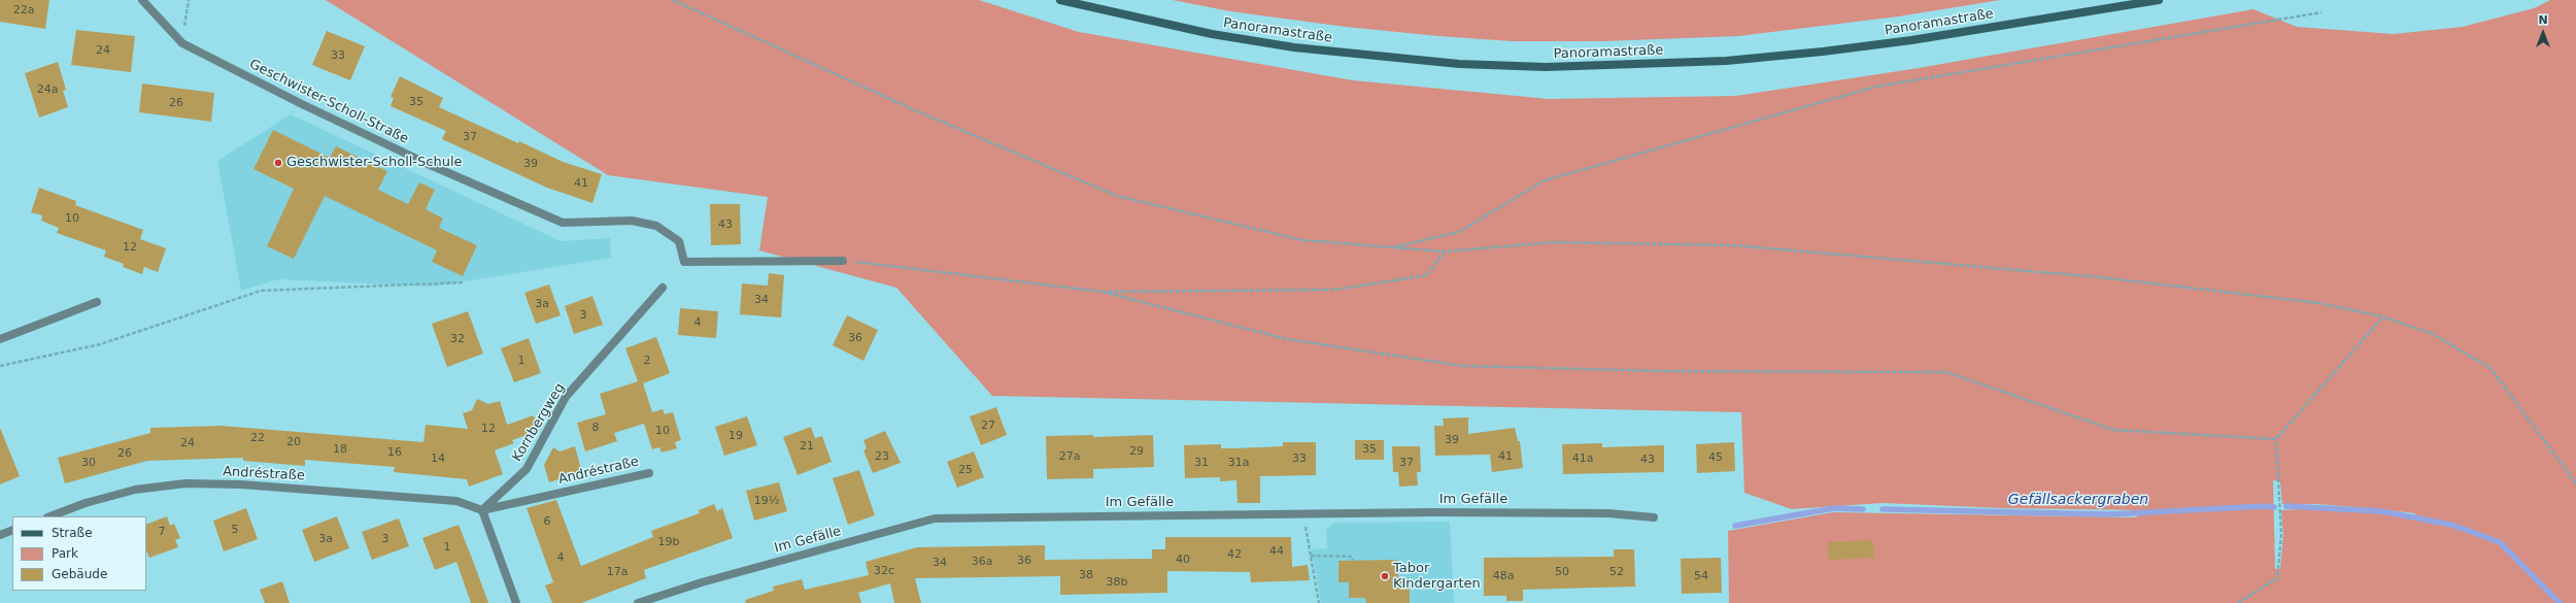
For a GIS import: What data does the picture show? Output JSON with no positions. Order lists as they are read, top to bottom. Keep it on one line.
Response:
{"streets":{"main road":["Panoramastraße"],"street":["Geschwister-Scholl-Straße","Kornbergweg","Andréstraße","Im Gefälle"]},"crossings":[["Kornbergweg","Andréstraße"]],"water":["Gefällsackergraben"],"places":["Geschwister-Scholl-Schule","Tabor KIndergarten"],"house_numbers":["22a","24","33","24a","35","26","37","39","41","10","43","12","34","3a","3","4","36","32","1","2","27","8","12","10","19","22","39","20","24","21","18","35","29","16","26","23","27a","41","45","14","33","41a","43","30","31","31a","37","25","19½","6","5","7","3a","3","19b","1","44","42","4","40","36","36a","34","32c","17a","50","52","38","48a","54","38b"],"legend":["Straße","Park","Gebäude"],"north":"top"}
